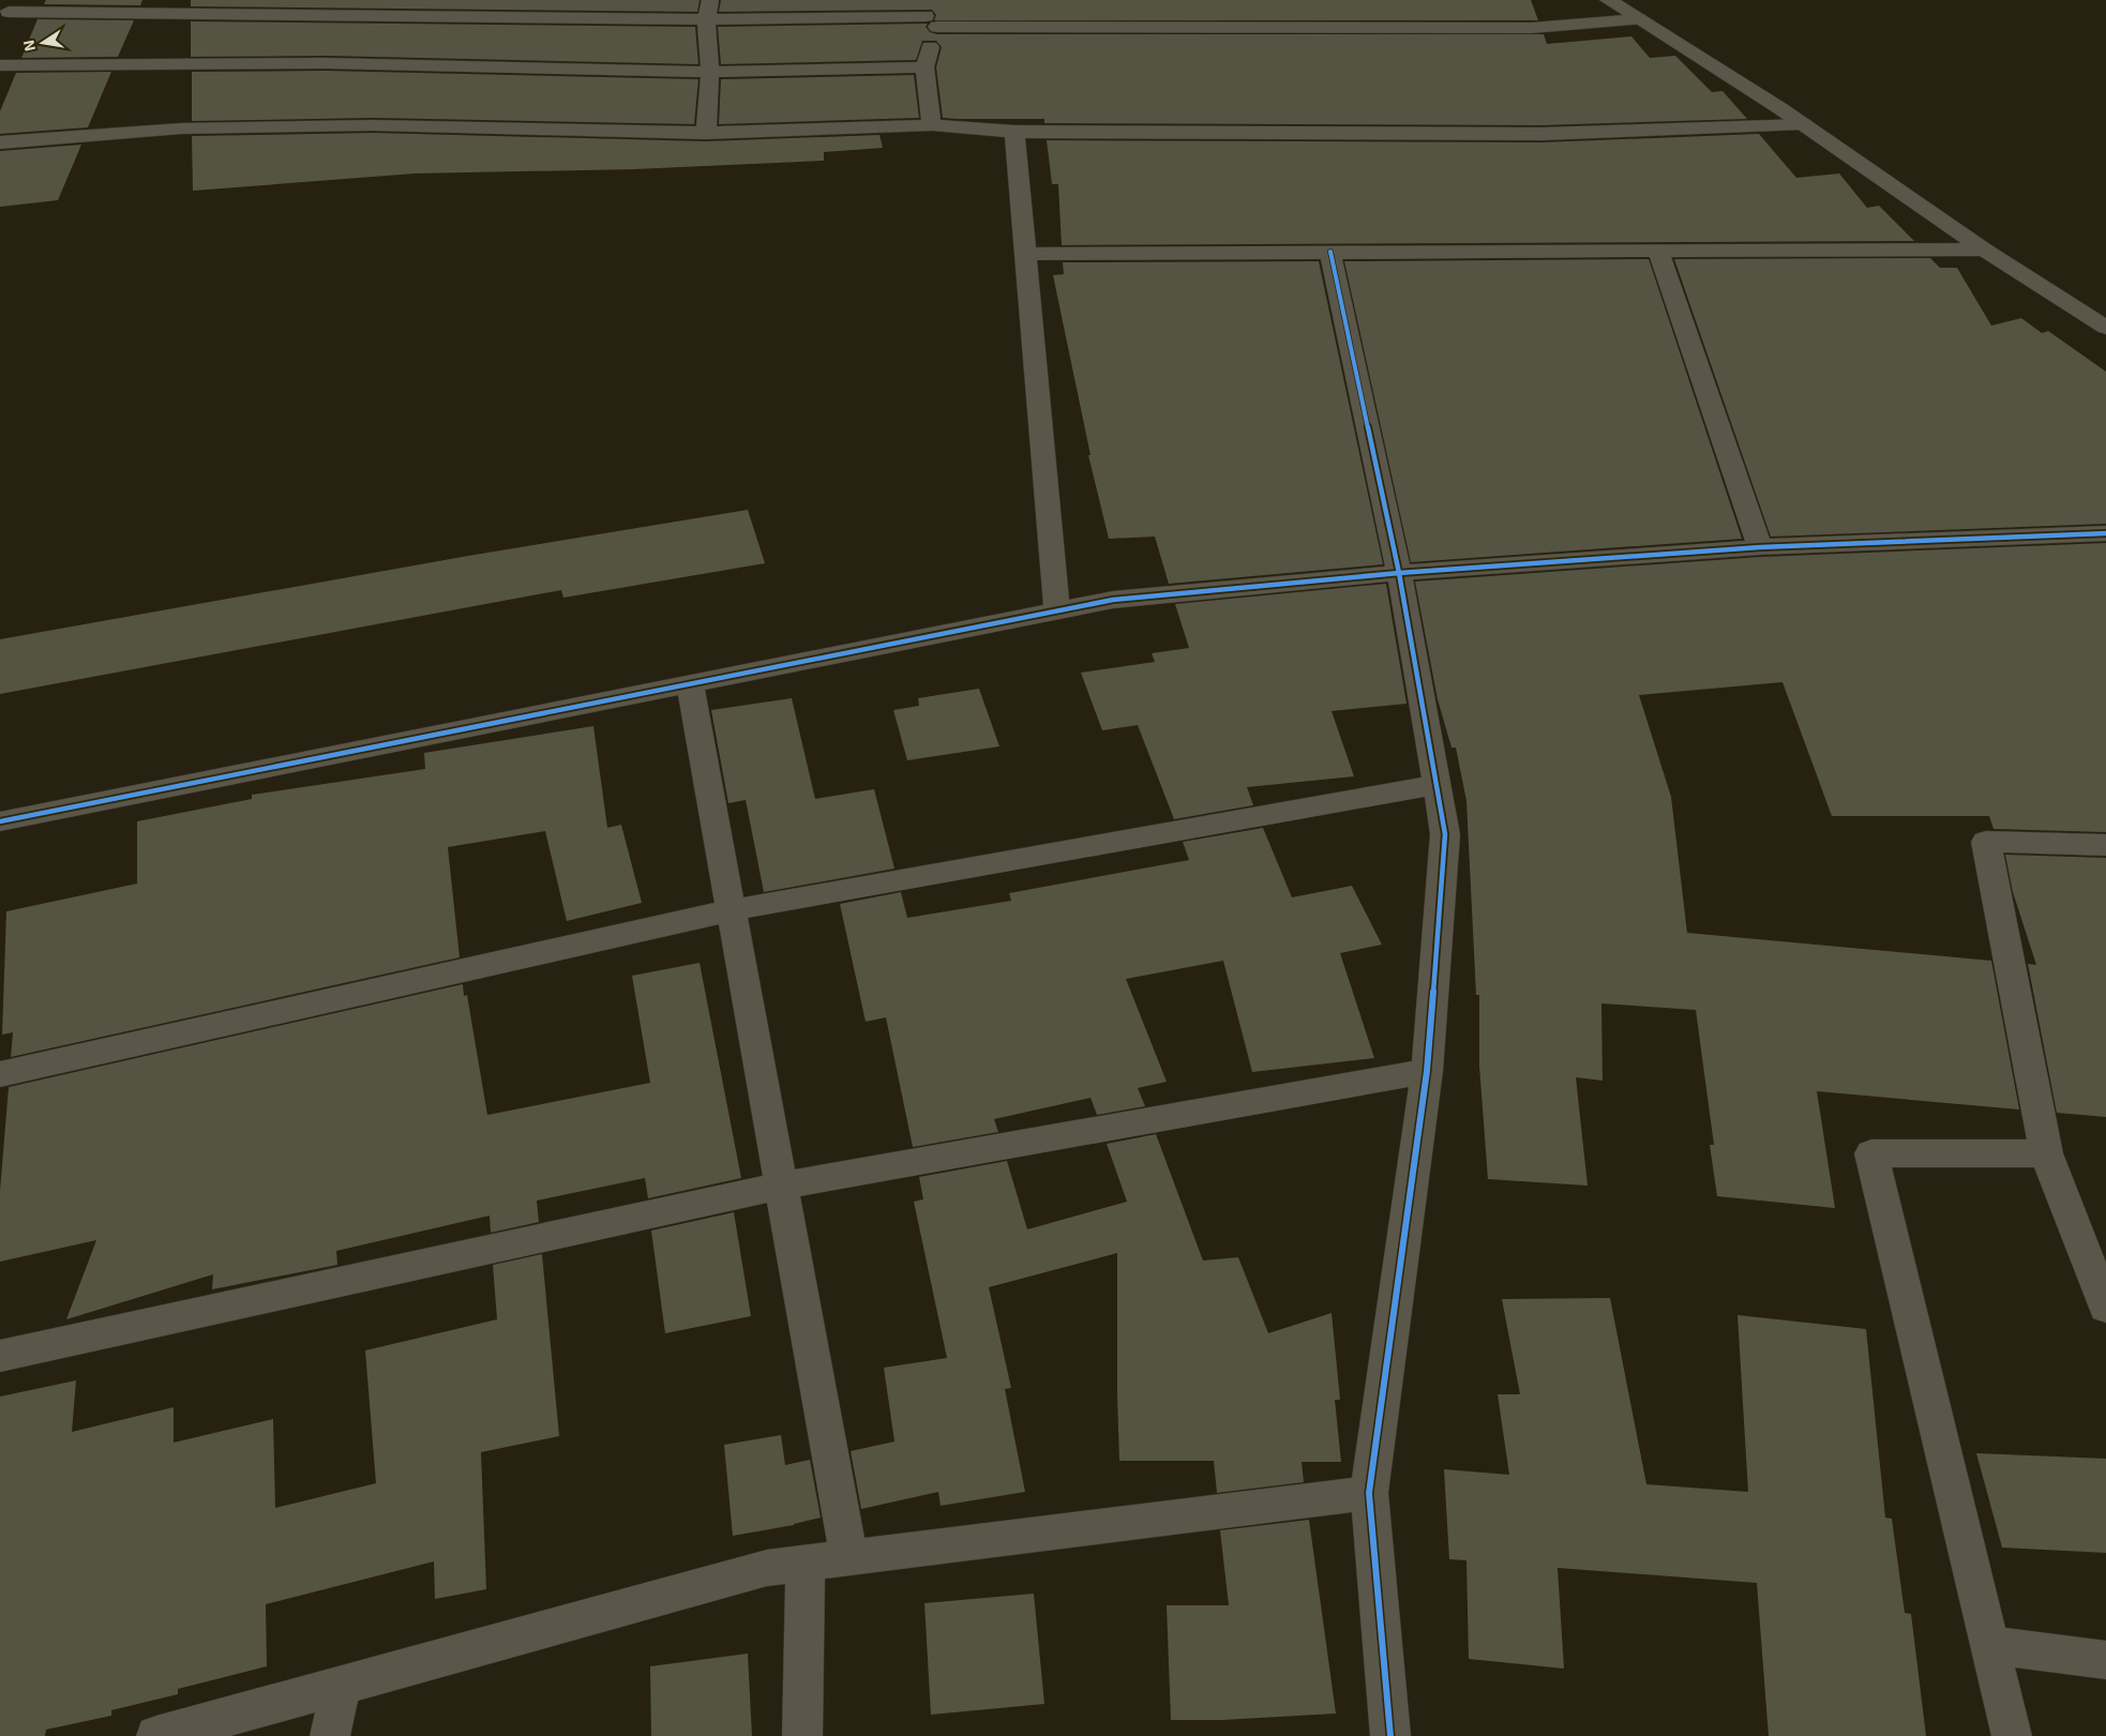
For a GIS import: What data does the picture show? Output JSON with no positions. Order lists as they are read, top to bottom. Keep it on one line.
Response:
{"north":"left"}
